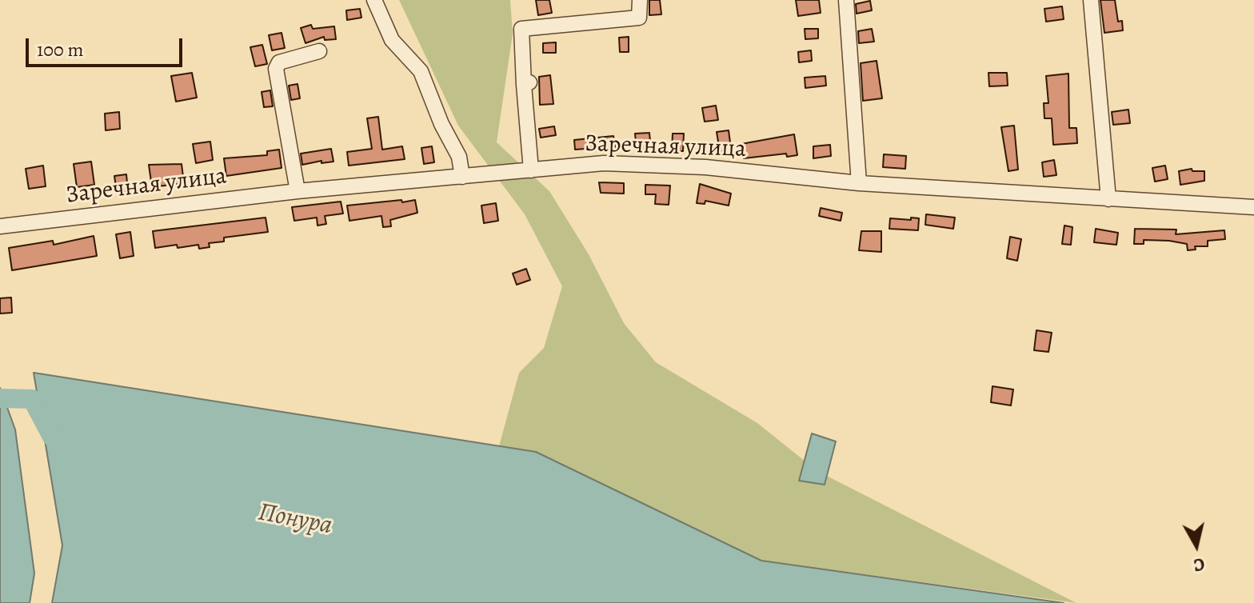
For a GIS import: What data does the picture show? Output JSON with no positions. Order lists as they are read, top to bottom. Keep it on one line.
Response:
{"streets":{"street":["Заречная улица"]},"water":["Понура"],"scale_bar":"100 m","north":"bottom"}
